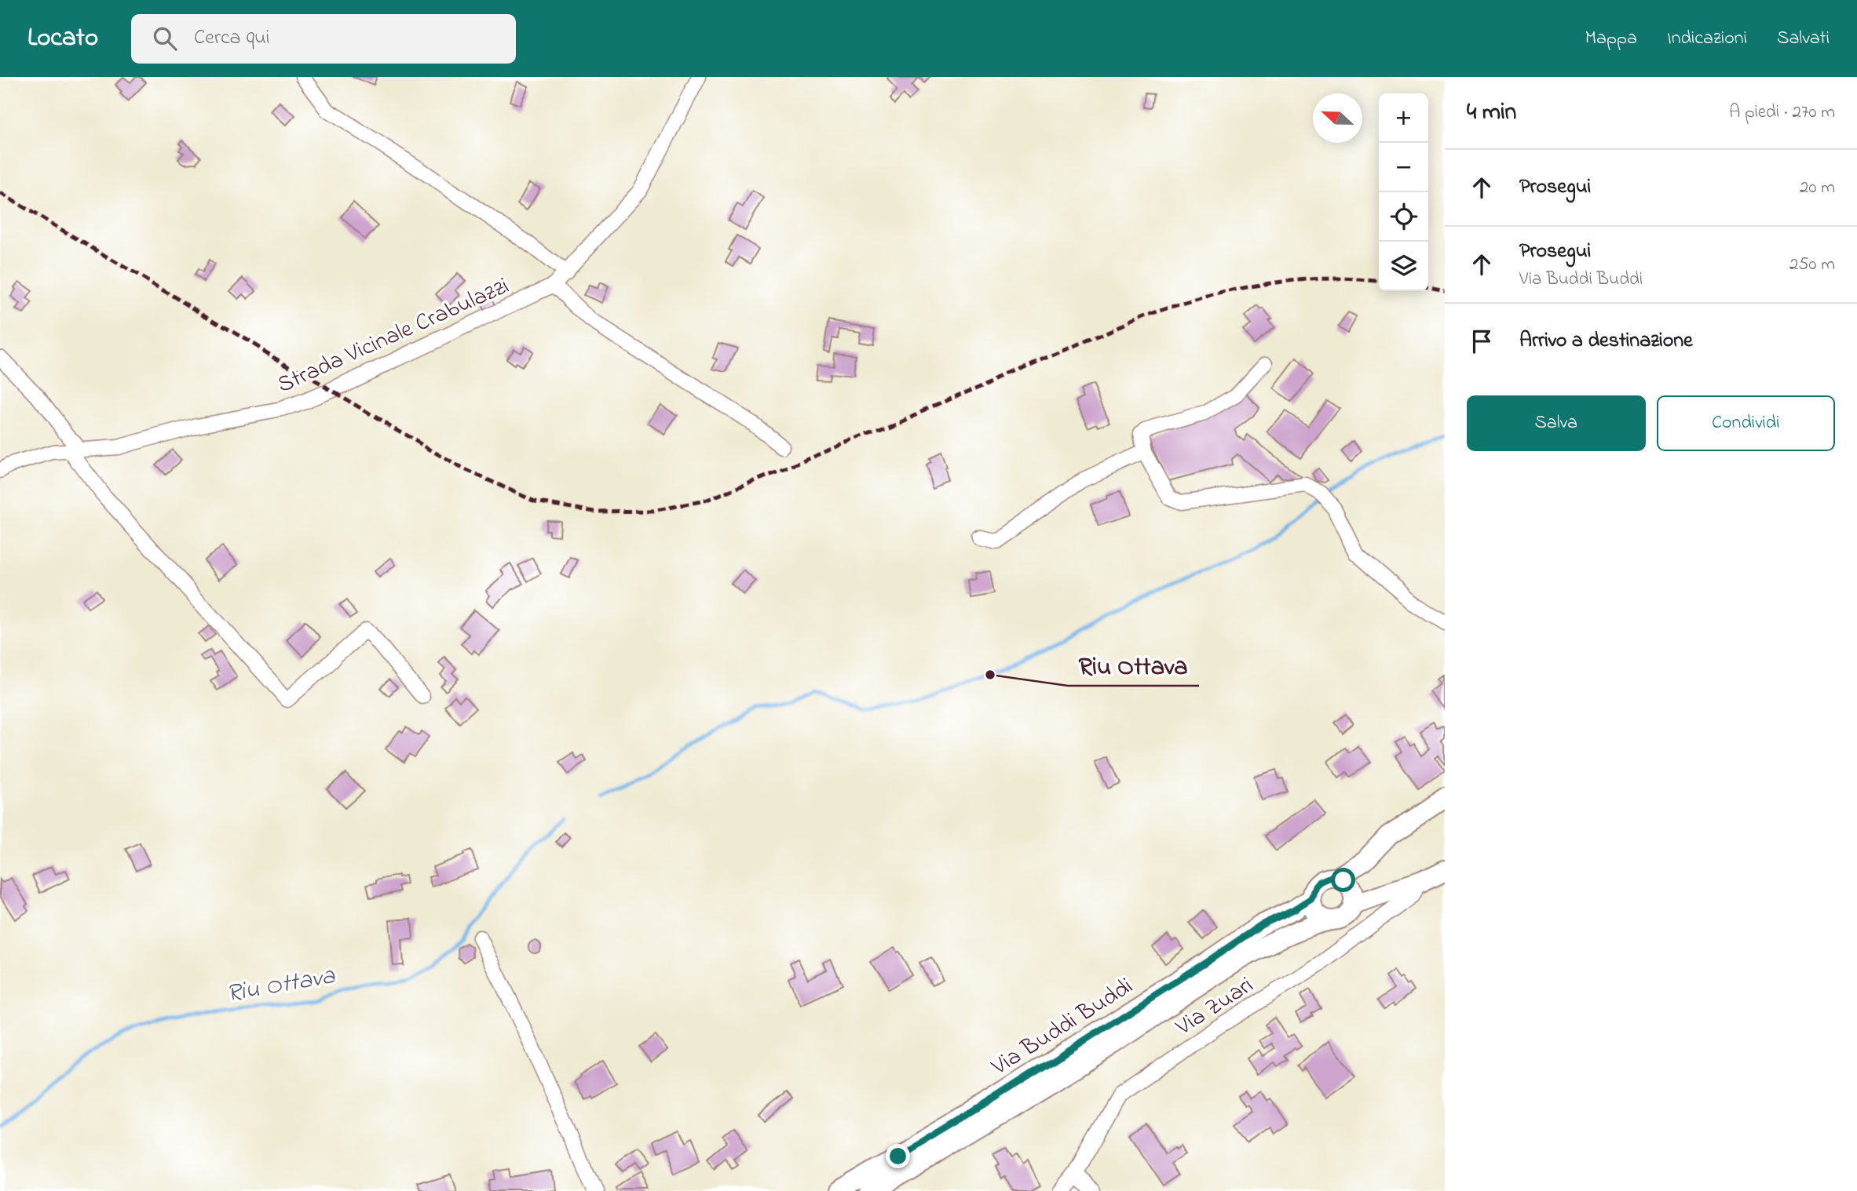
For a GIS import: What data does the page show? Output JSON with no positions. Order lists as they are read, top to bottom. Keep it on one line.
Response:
{"streets":{"main road":["Via Buddi Buddi"],"street":["Strada Vicinale Crabulazzi","Via Zuari"]},"water":["Riu Ottava"],"places":["Riu Ottava"],"north":"left","page":{"header":"Locato","search":"Cerca qui","nav":["Mappa","Indicazioni","Salvati"],"heading":["4 min","A piedi · 270 m"],"map_buttons":["+","−"],"list":[["Prosegui","20 m"],["Prosegui","Via Buddi Buddi","250 m"],"Arrivo a destinazione"],"buttons":["Salva","Condividi"]}}
